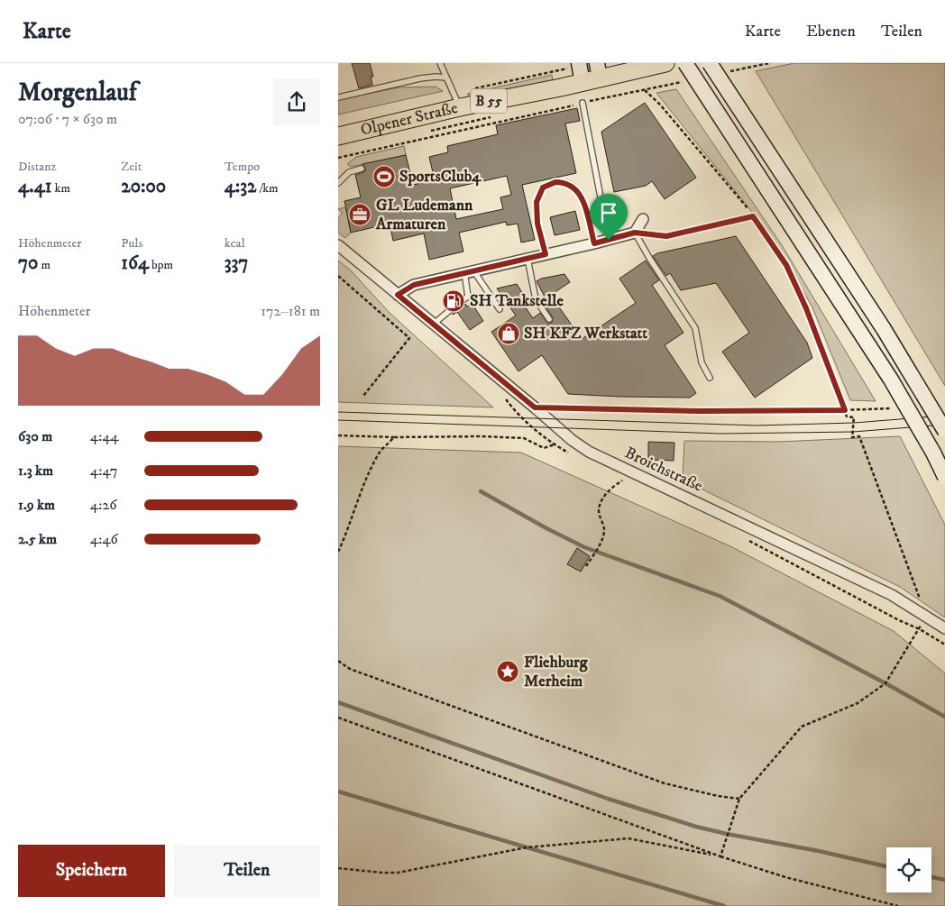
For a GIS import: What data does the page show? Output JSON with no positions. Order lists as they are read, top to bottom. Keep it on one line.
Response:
{"streets":{"main road":["B 55","Olpener Straße"],"street":["Broichstraße"]},"places":{"sports":["SportsClub4"],"office":["GL Ludemann Armaturen"],"fuel station":["SH Tankstelle"],"shop":["SH KFZ Werkstatt"],"place":["Fliehburg Merheim"]},"page":{"header":"Karte","nav":["Karte","Ebenen","Teilen"],"heading":["Morgenlauf","07:06 · 7 × 630 m"],"stats":[["Distanz","4.41 km"],["Zeit","20:00"],["Tempo","4:32 /km"],["Höhenmeter","70 m"],["Puls","164 bpm"],["kcal","337"]],"chart":["Höhenmeter","172–181 m"],"list":[{"name":"630 m","note":"4:44"},{"name":"1.3 km","note":"4:47"},{"name":"1.9 km","note":"4:26"},{"name":"2.5 km","note":"4:46"}],"buttons":["Speichern","Teilen"]}}
